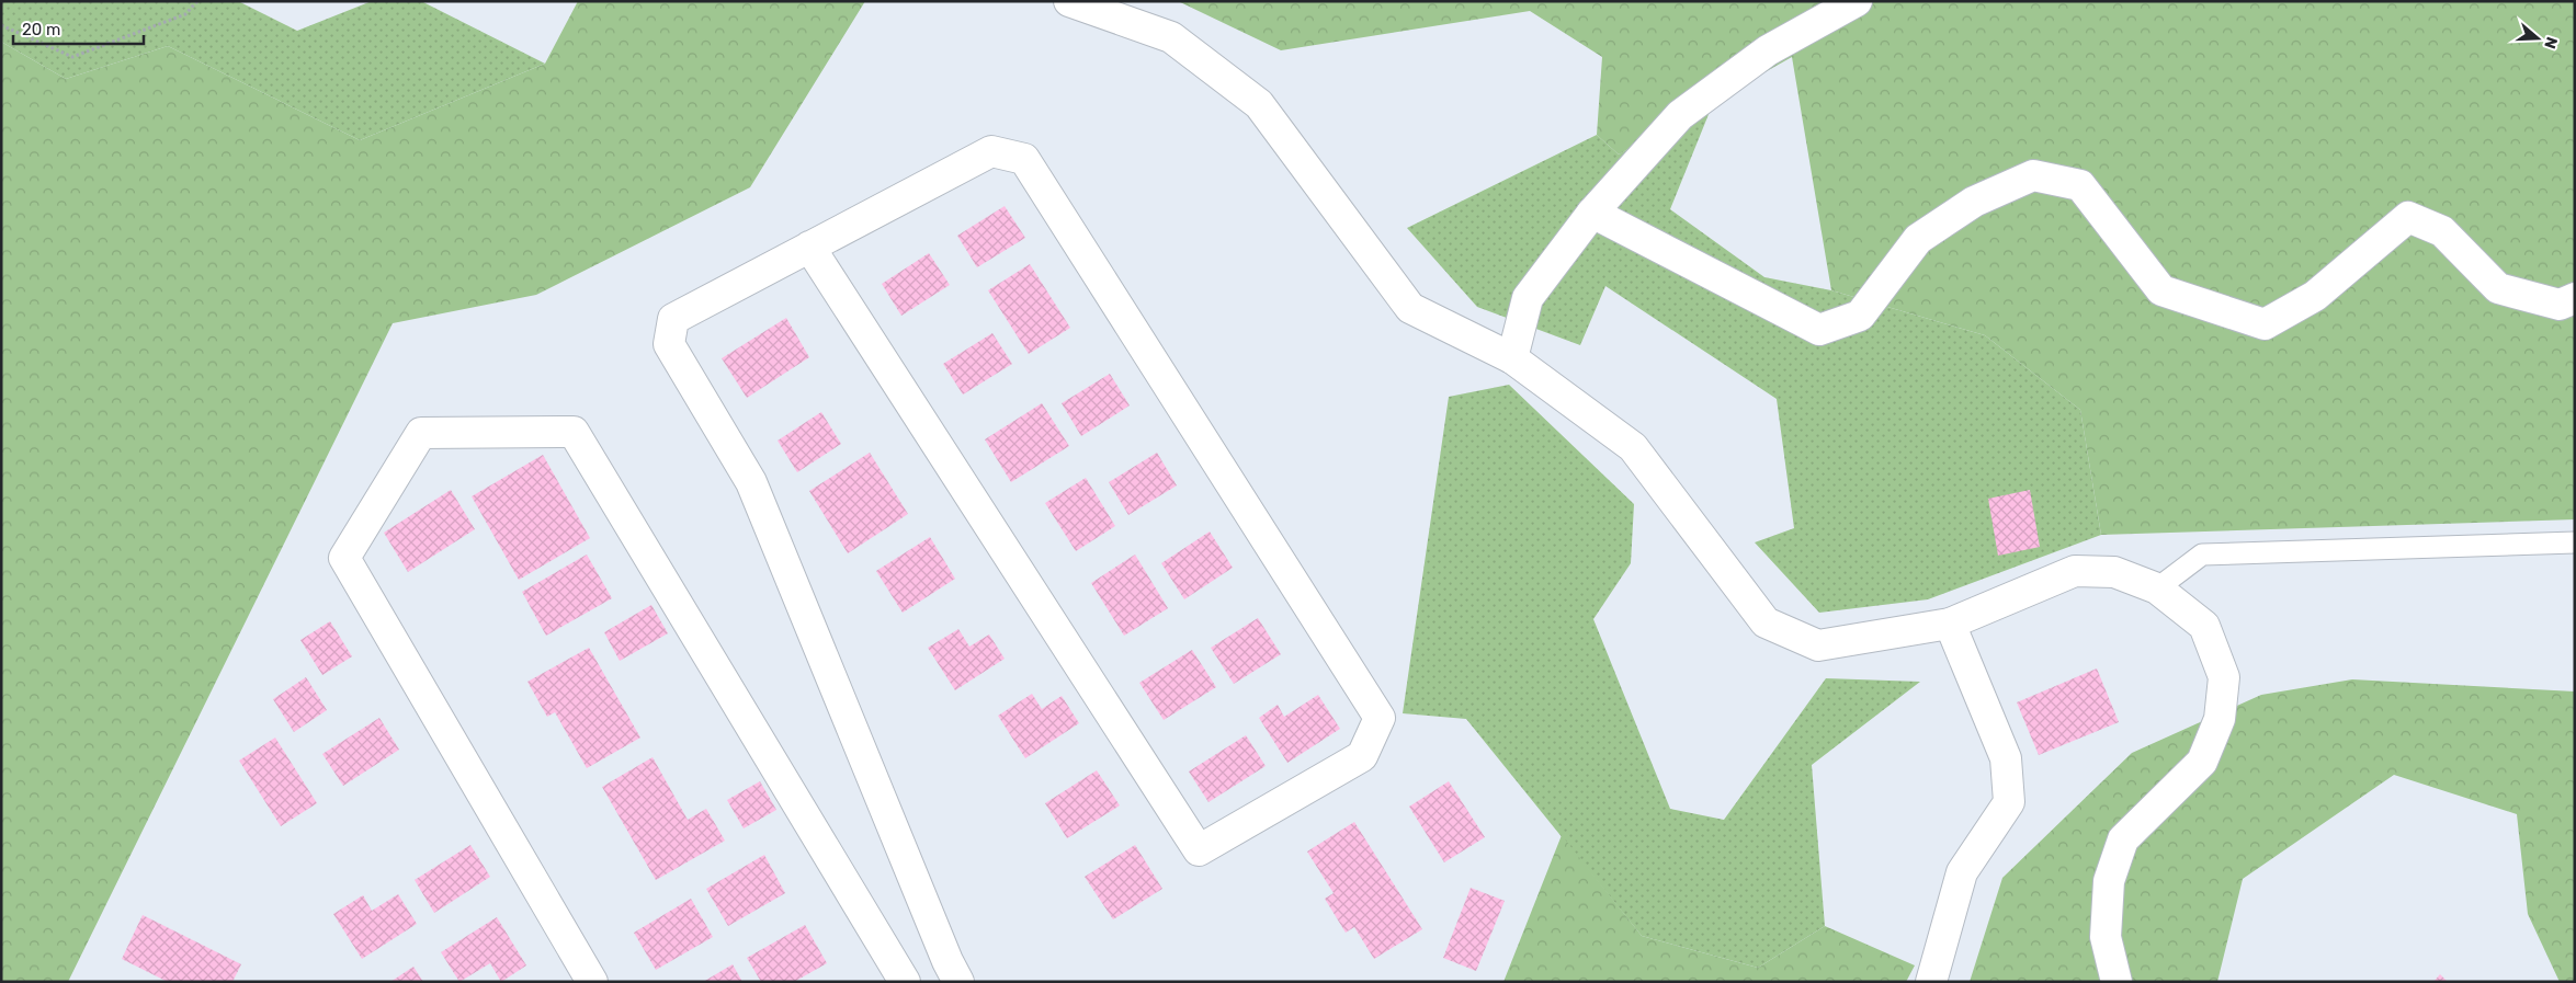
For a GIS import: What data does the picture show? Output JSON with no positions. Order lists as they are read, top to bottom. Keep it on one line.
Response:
{"scale_bar":"20 m","north":"right"}
